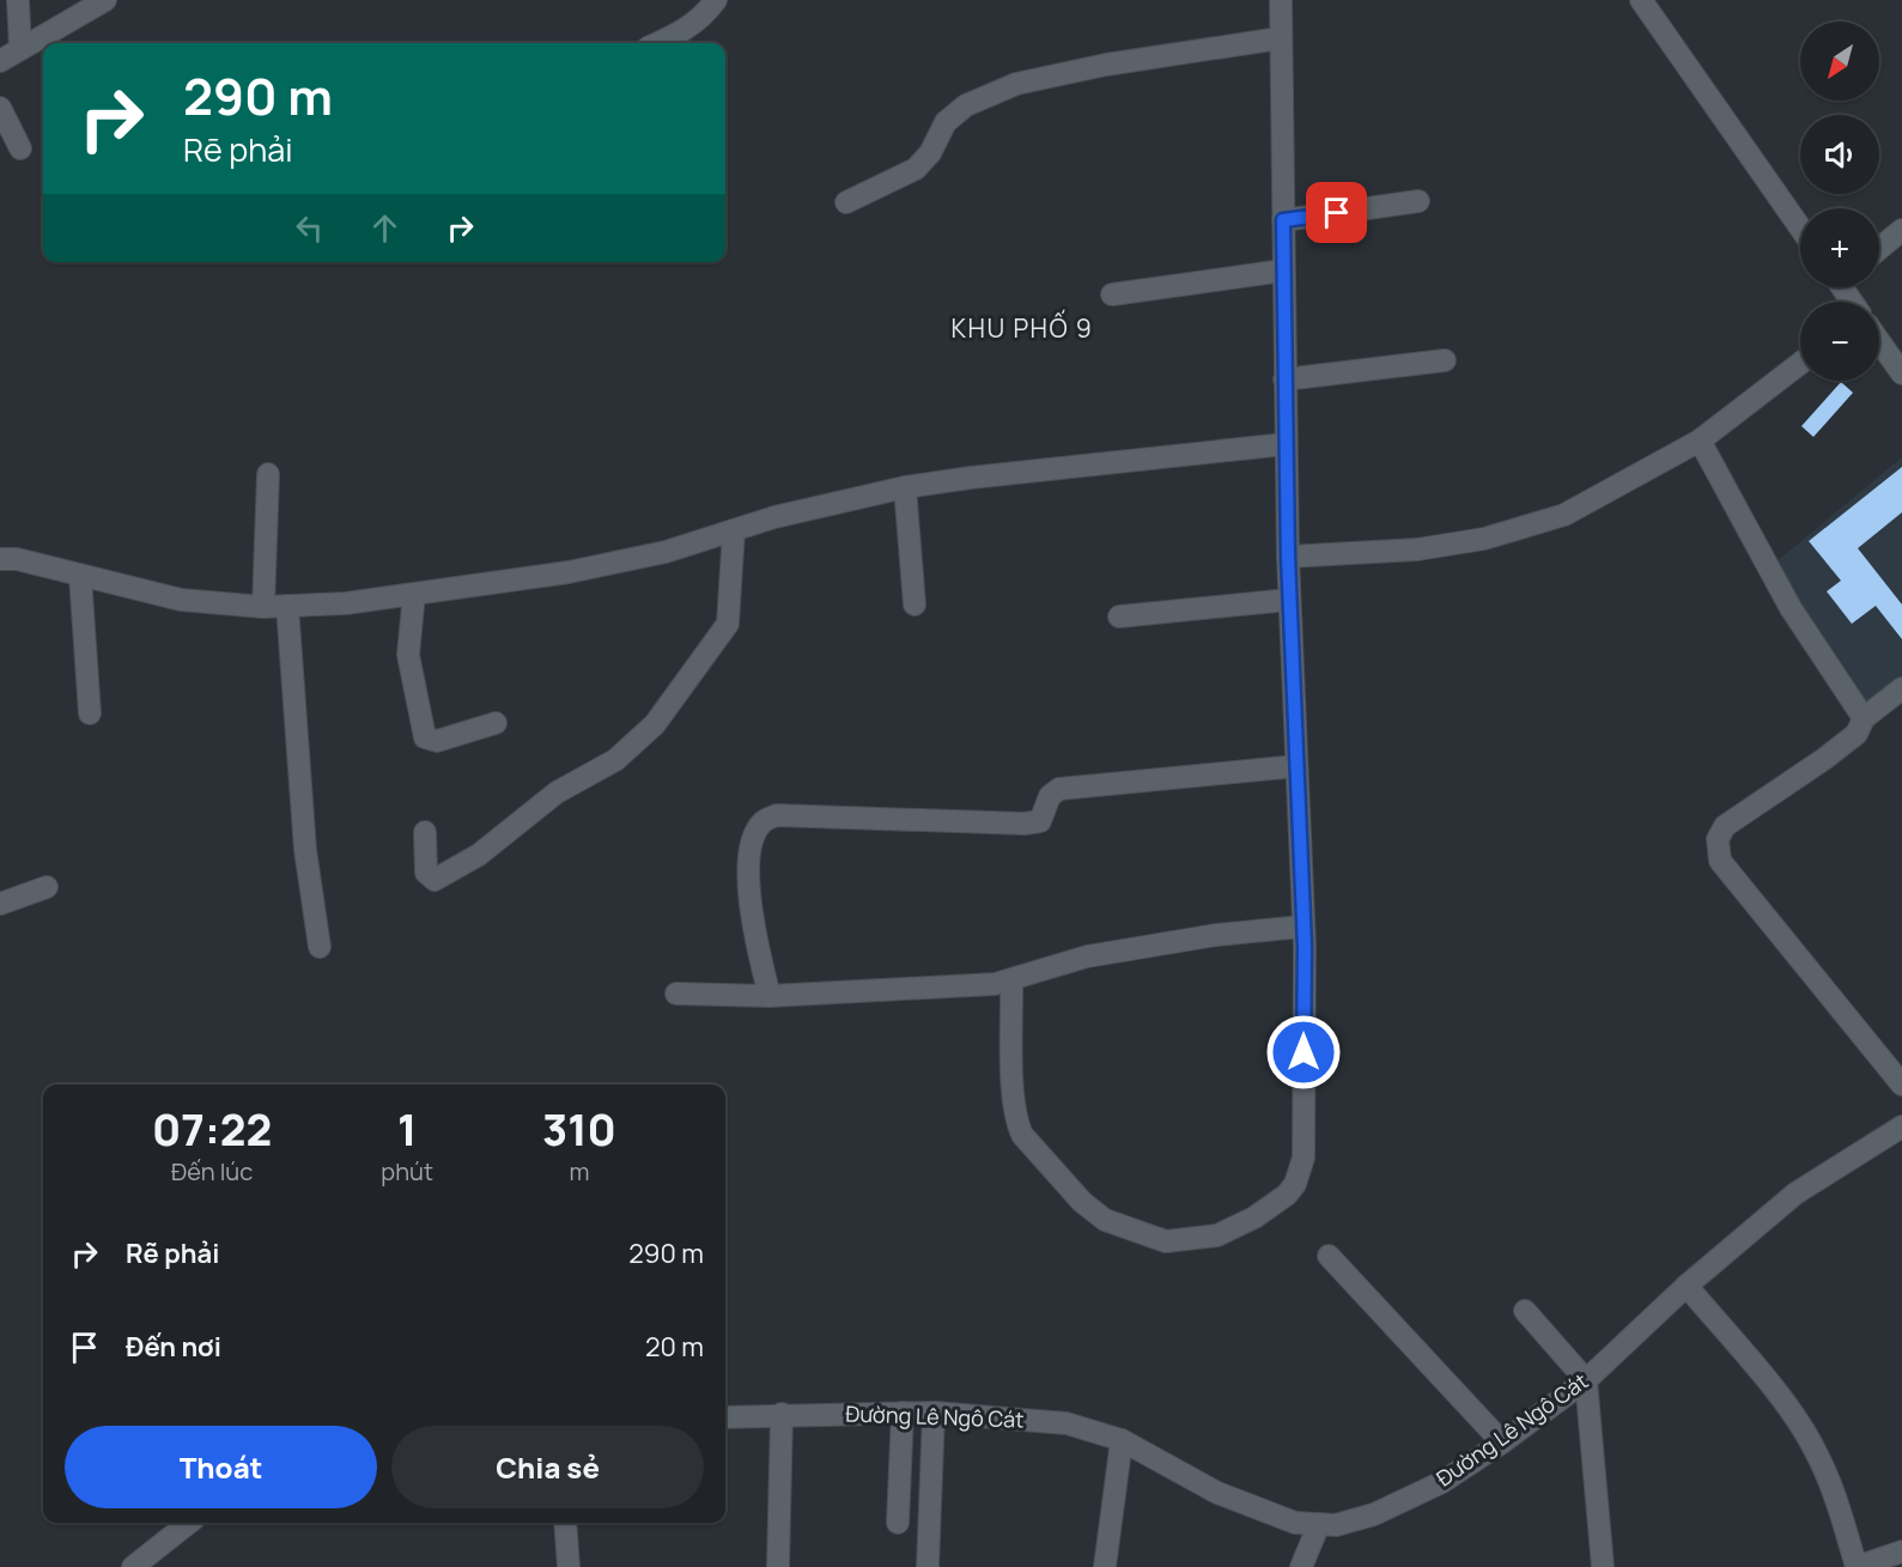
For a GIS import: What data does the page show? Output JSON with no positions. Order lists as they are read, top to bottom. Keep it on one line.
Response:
{"streets":{"street":["Đường Lê Ngô Cát"]},"districts":["KHU PHỐ 9"],"north":"bottom left","page":{"map_buttons":["+","−"],"turn":["290 m","Rẽ phải"],"eta":["07:22","Đến lúc","1","phút","310","m"],"list":[{"name":"Rẽ phải","value":"290 m"},{"name":"Đến nơi","value":"20 m"}],"buttons":["Thoát","Chia sẻ"]}}
